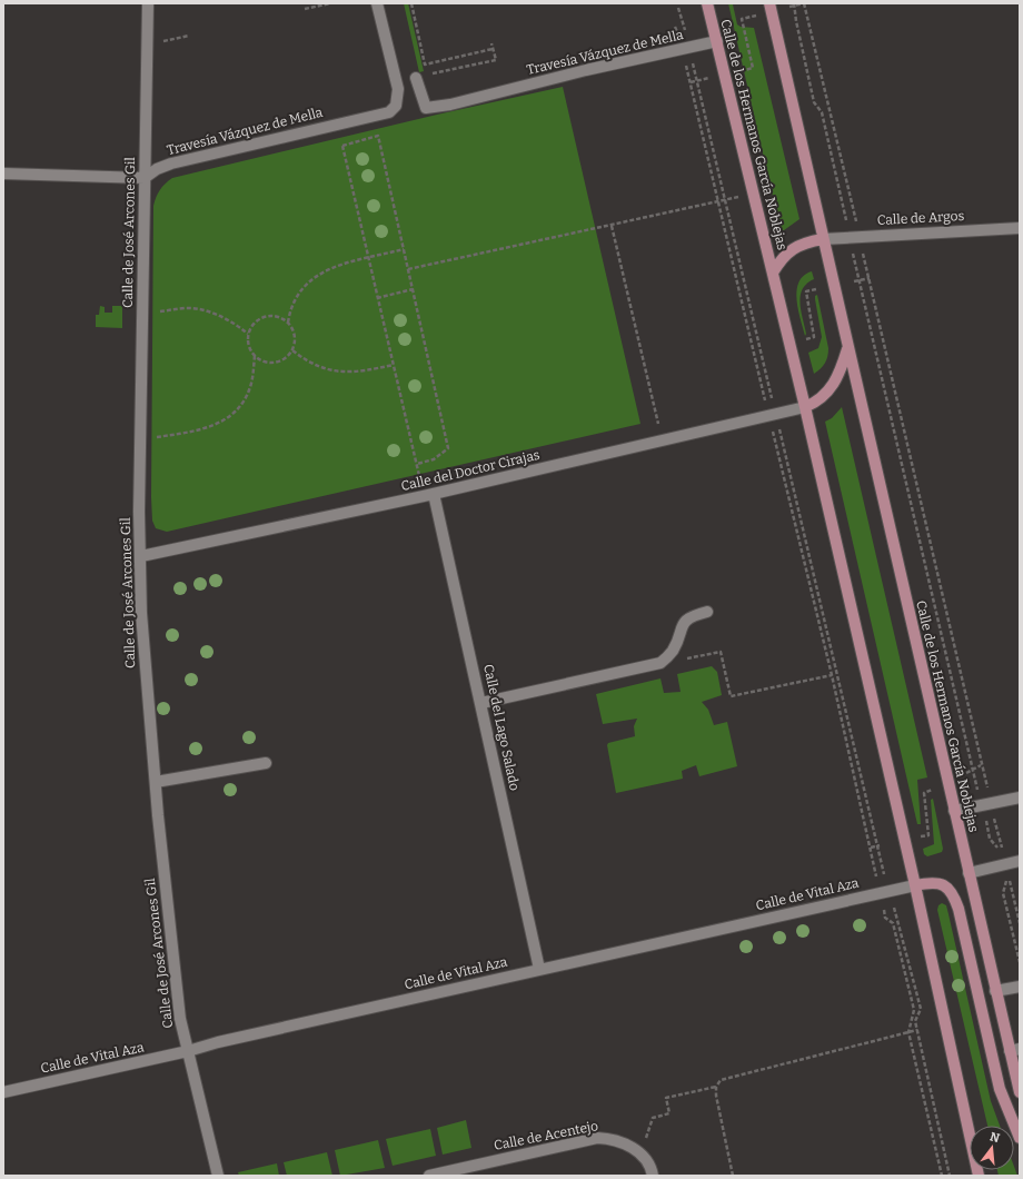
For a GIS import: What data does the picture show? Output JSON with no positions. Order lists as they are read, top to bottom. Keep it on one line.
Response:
{"streets":{"main road":["Calle de los Hermanos García Noblejas"],"street":["Travesía Vázquez de Mella","Calle de Argos","Calle de José Arcones Gil","Calle del Doctor Cirajas","Calle del Lago Salado","Calle de Vital Aza","Calle de Acentejo"]},"crossings":[["Travesía Vázquez de Mella","Calle de los Hermanos García Noblejas"],["Travesía Vázquez de Mella","Calle de José Arcones Gil"],["Calle de los Hermanos García Noblejas","Calle de Argos"],["Calle de los Hermanos García Noblejas","Calle del Doctor Cirajas"],["Calle de los Hermanos García Noblejas","Calle de Vital Aza"],["Calle de José Arcones Gil","Calle del Doctor Cirajas"],["Calle de José Arcones Gil","Calle de Vital Aza"],["Calle del Doctor Cirajas","Calle del Lago Salado"],["Calle del Lago Salado","Calle de Vital Aza"]],"north":"top"}
